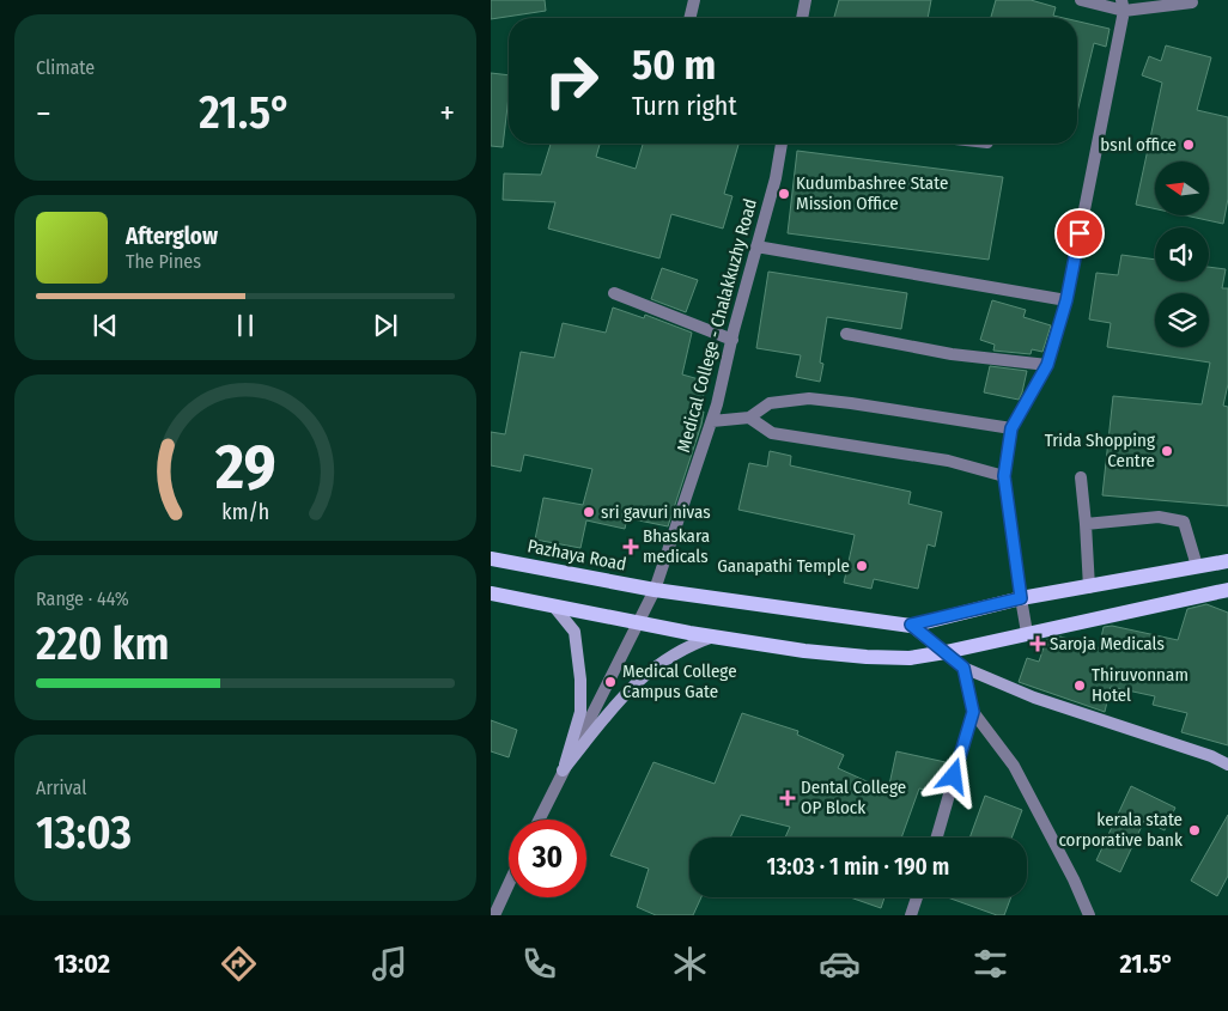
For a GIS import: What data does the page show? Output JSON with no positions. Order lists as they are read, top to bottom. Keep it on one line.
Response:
{"streets":{"main road":["Pazhaya Road"],"street":["Medical College - Chalakkuzhy Road"]},"crossings":[["Medical College - Chalakkuzhy Road","Pazhaya Road"]],"places":{"other":["bsnl office","Kudumbashree State Mission Office","Trida Shopping Centre","sri gavuri nivas","Ganapathi Temple","Medical College Campus Gate","Thiruvonnam Hotel","kerala state corporative bank"],"health":["Bhaskara medicals","Saroja Medicals","Dental College OP Block"]},"north":"left","page":{"tile":["Climate",["Range · 44%","220 km"],["Arrival","13:03"]],"turn":["50 m","Turn right"],"heat":["−","21.5°","+"],"song":["Afterglow","The Pines"],"limit":"30","trip":"13:03 · 1 min · 190 m","tabs":["13:02","21.5°"],"gauge":["29","km/h"]}}
